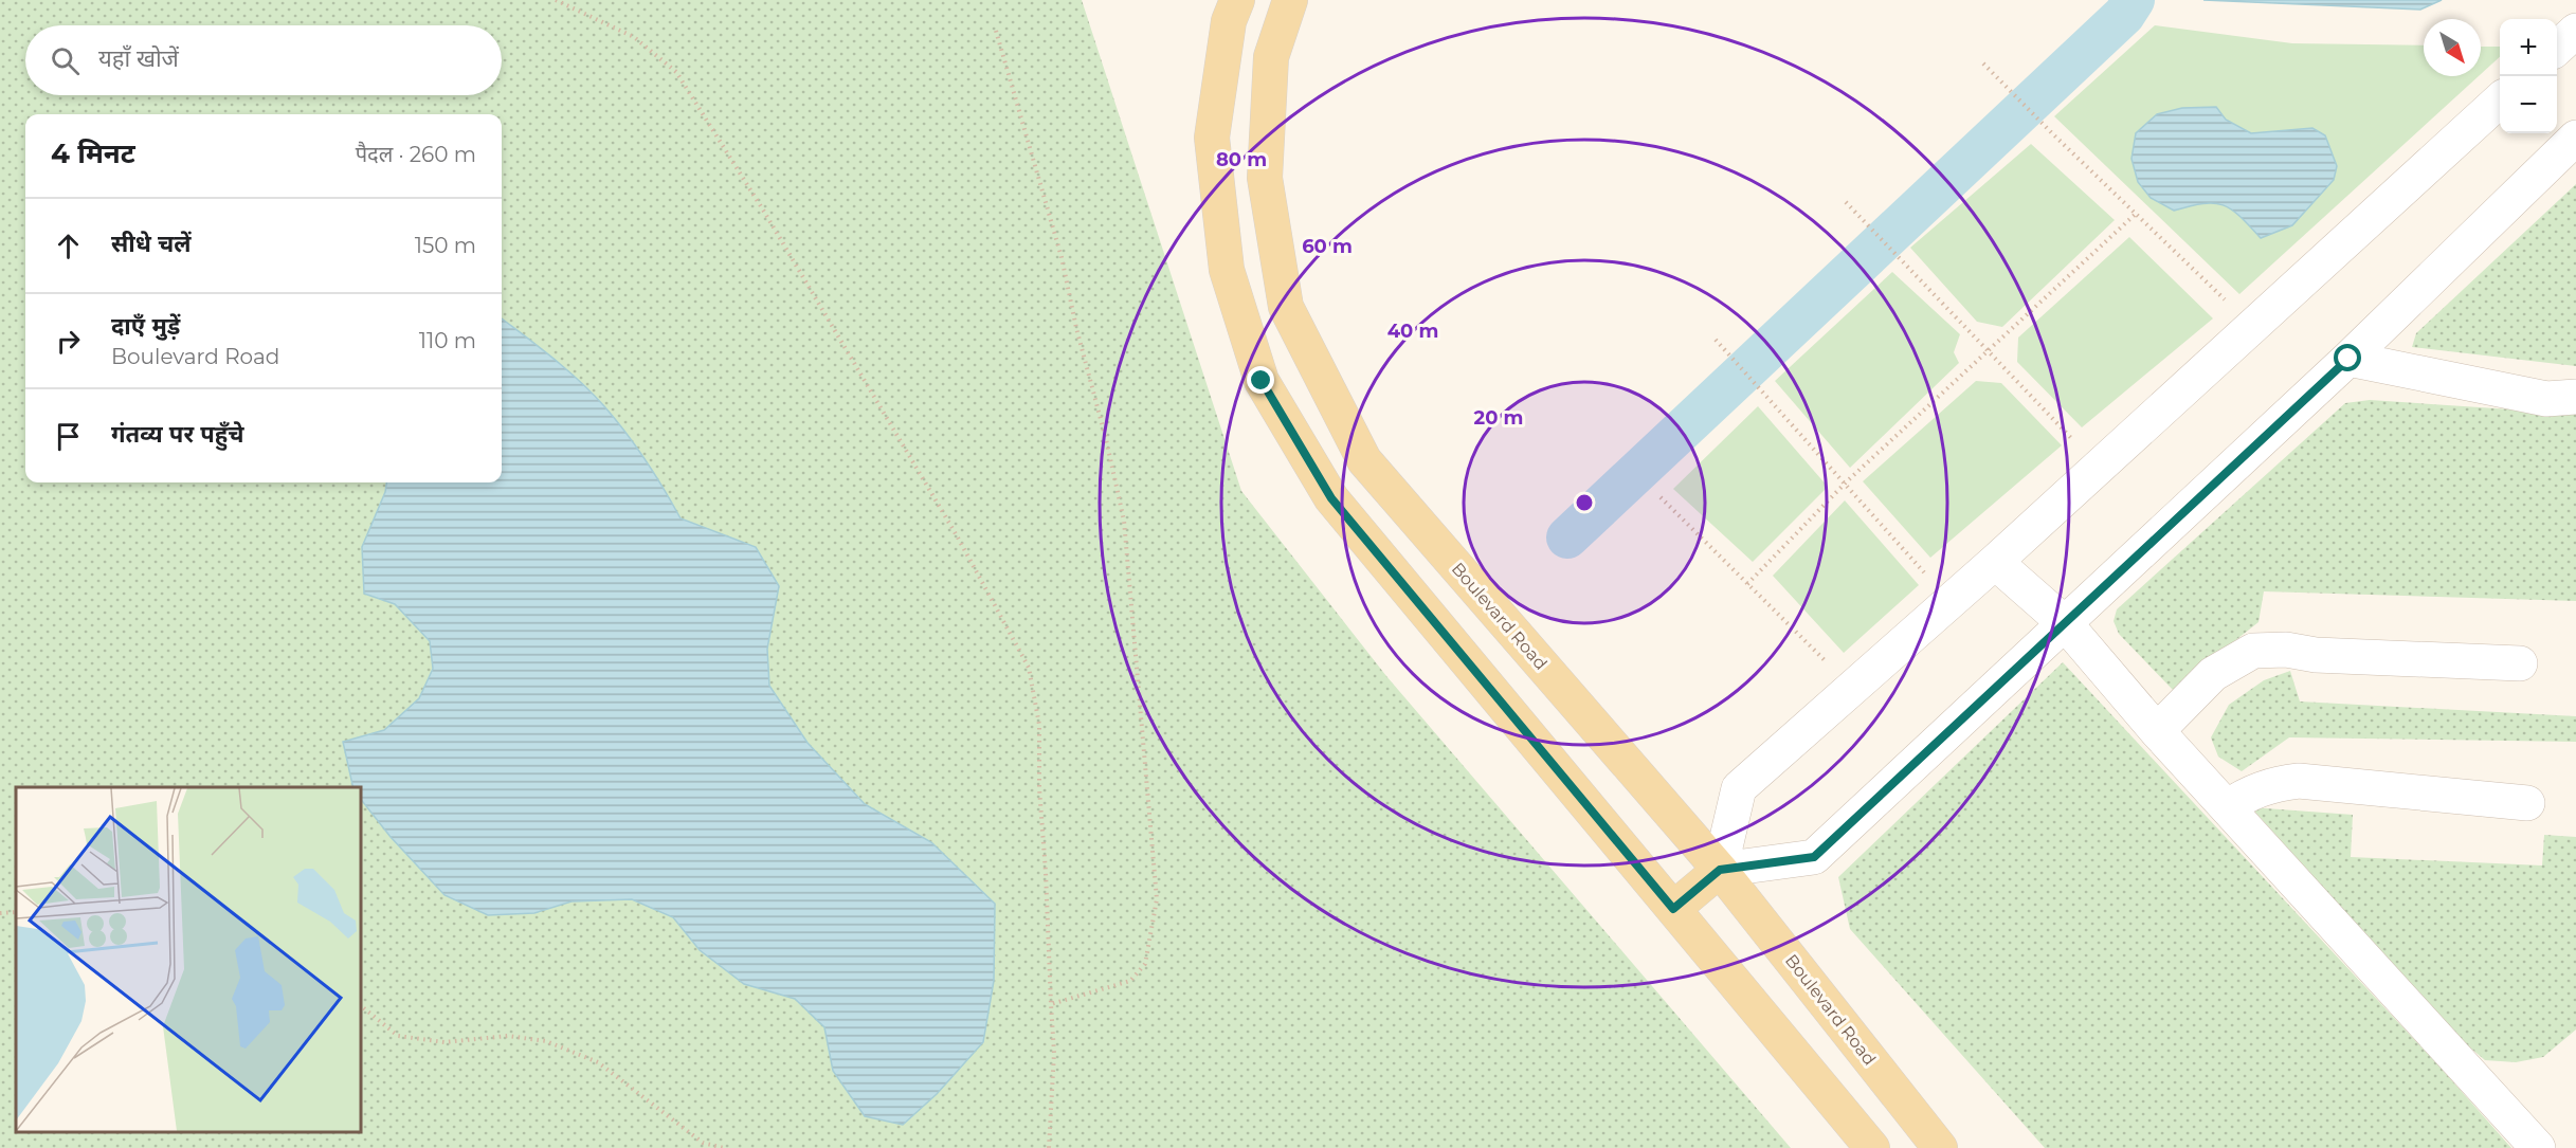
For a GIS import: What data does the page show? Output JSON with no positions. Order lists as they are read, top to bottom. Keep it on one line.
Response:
{"streets":{"main road":["Boulevard Road"]},"north":"bottom right","page":{"map_buttons":["+","−"],"search":"यहाँ खोजें","heading":["4 मिनट","पैदल · 260 m"],"list":[["सीधे चलें","150 m"],["दाएँ मुड़ें","Boulevard Road","110 m"],"गंतव्य पर पहुँचे"]},"rings":["80 m","60 m","40 m","20 m"]}
